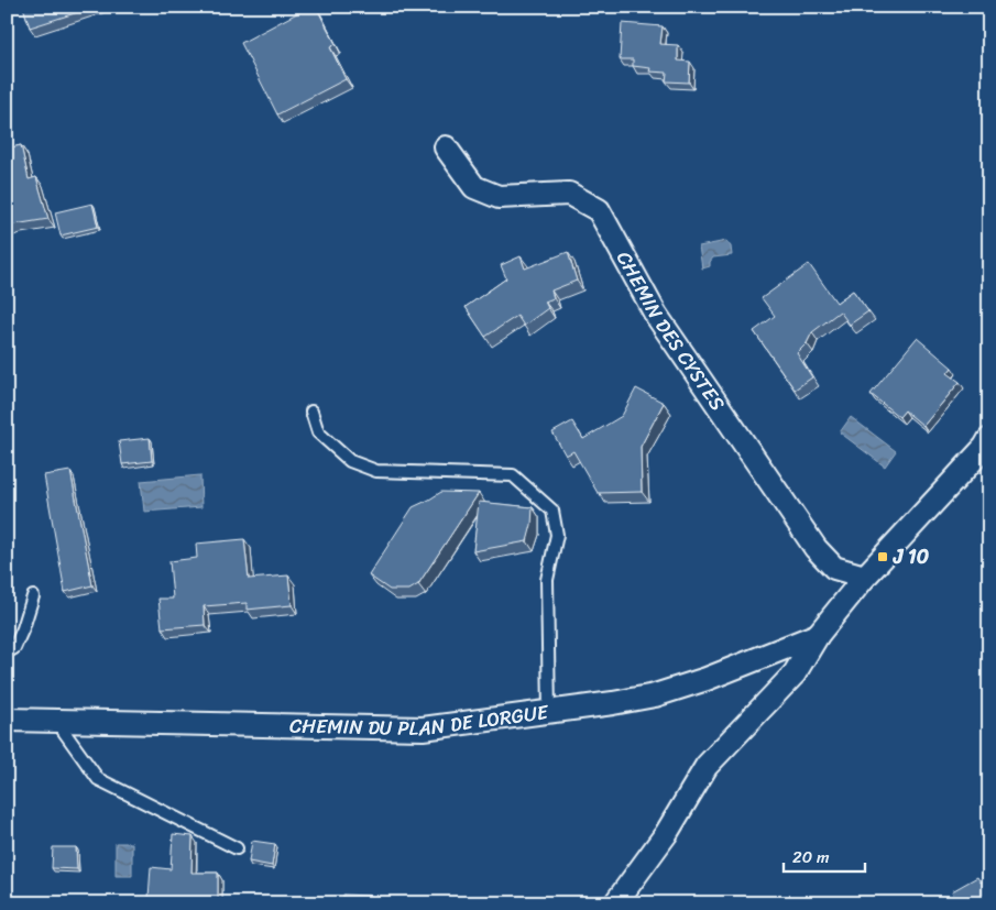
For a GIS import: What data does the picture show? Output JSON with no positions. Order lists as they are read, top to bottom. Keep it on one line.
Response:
{"streets":{"street":["CHEMIN DES CYSTES","CHEMIN DU PLAN DE LORGUE"]},"places":{"transit":["J 10"]},"scale_bar":"20 m"}
